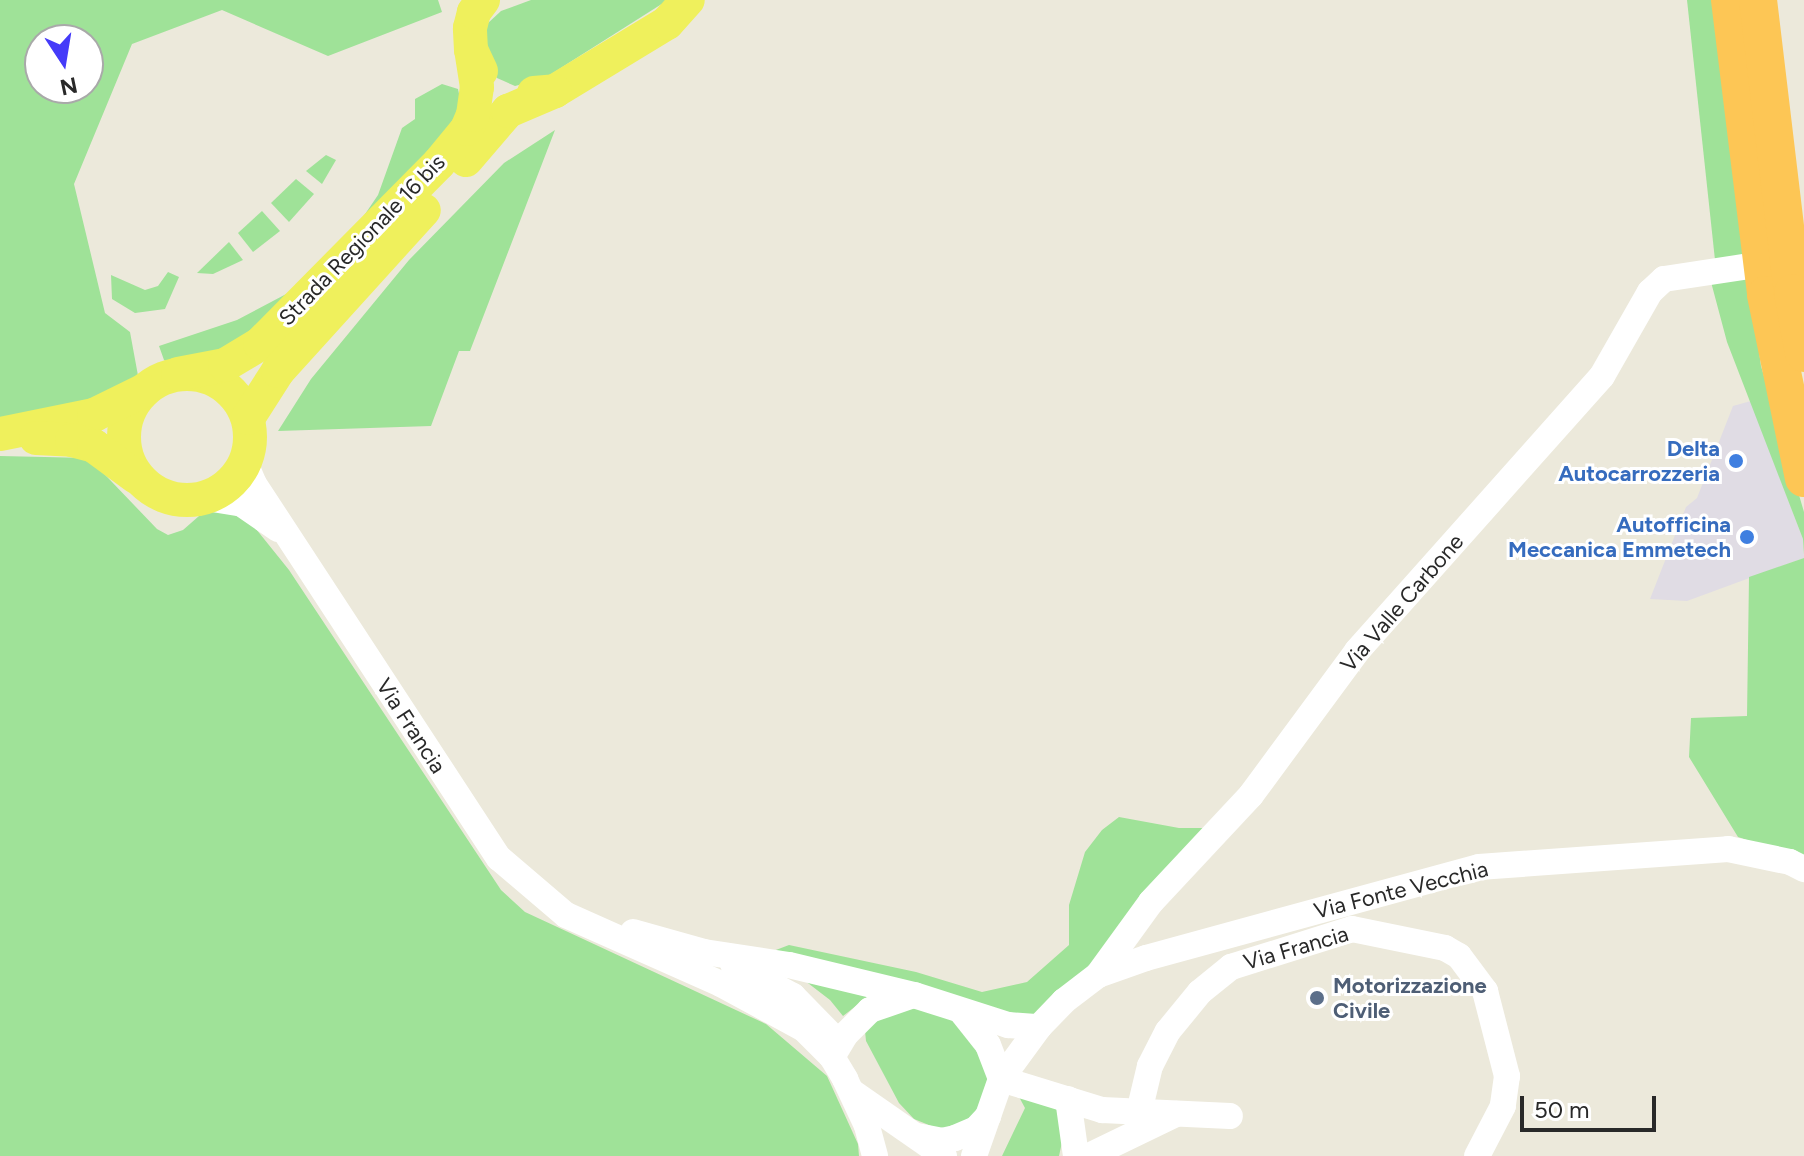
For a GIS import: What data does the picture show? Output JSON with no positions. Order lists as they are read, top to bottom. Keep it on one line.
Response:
{"streets":{"main road":["Strada Regionale 16 bis"],"street":["Via Valle Carbone","Via Francia","Via Fonte Vecchia"]},"crossings":[["Strada Regionale 16 bis","Via Francia"],["Via Valle Carbone","Via Francia"],["Via Valle Carbone","Via Fonte Vecchia"]],"places":["Delta Autocarrozzeria","Autofficina Meccanica Emmetech","Motorizzazione Civile"],"scale_bar":"50 m","north":"bottom"}
